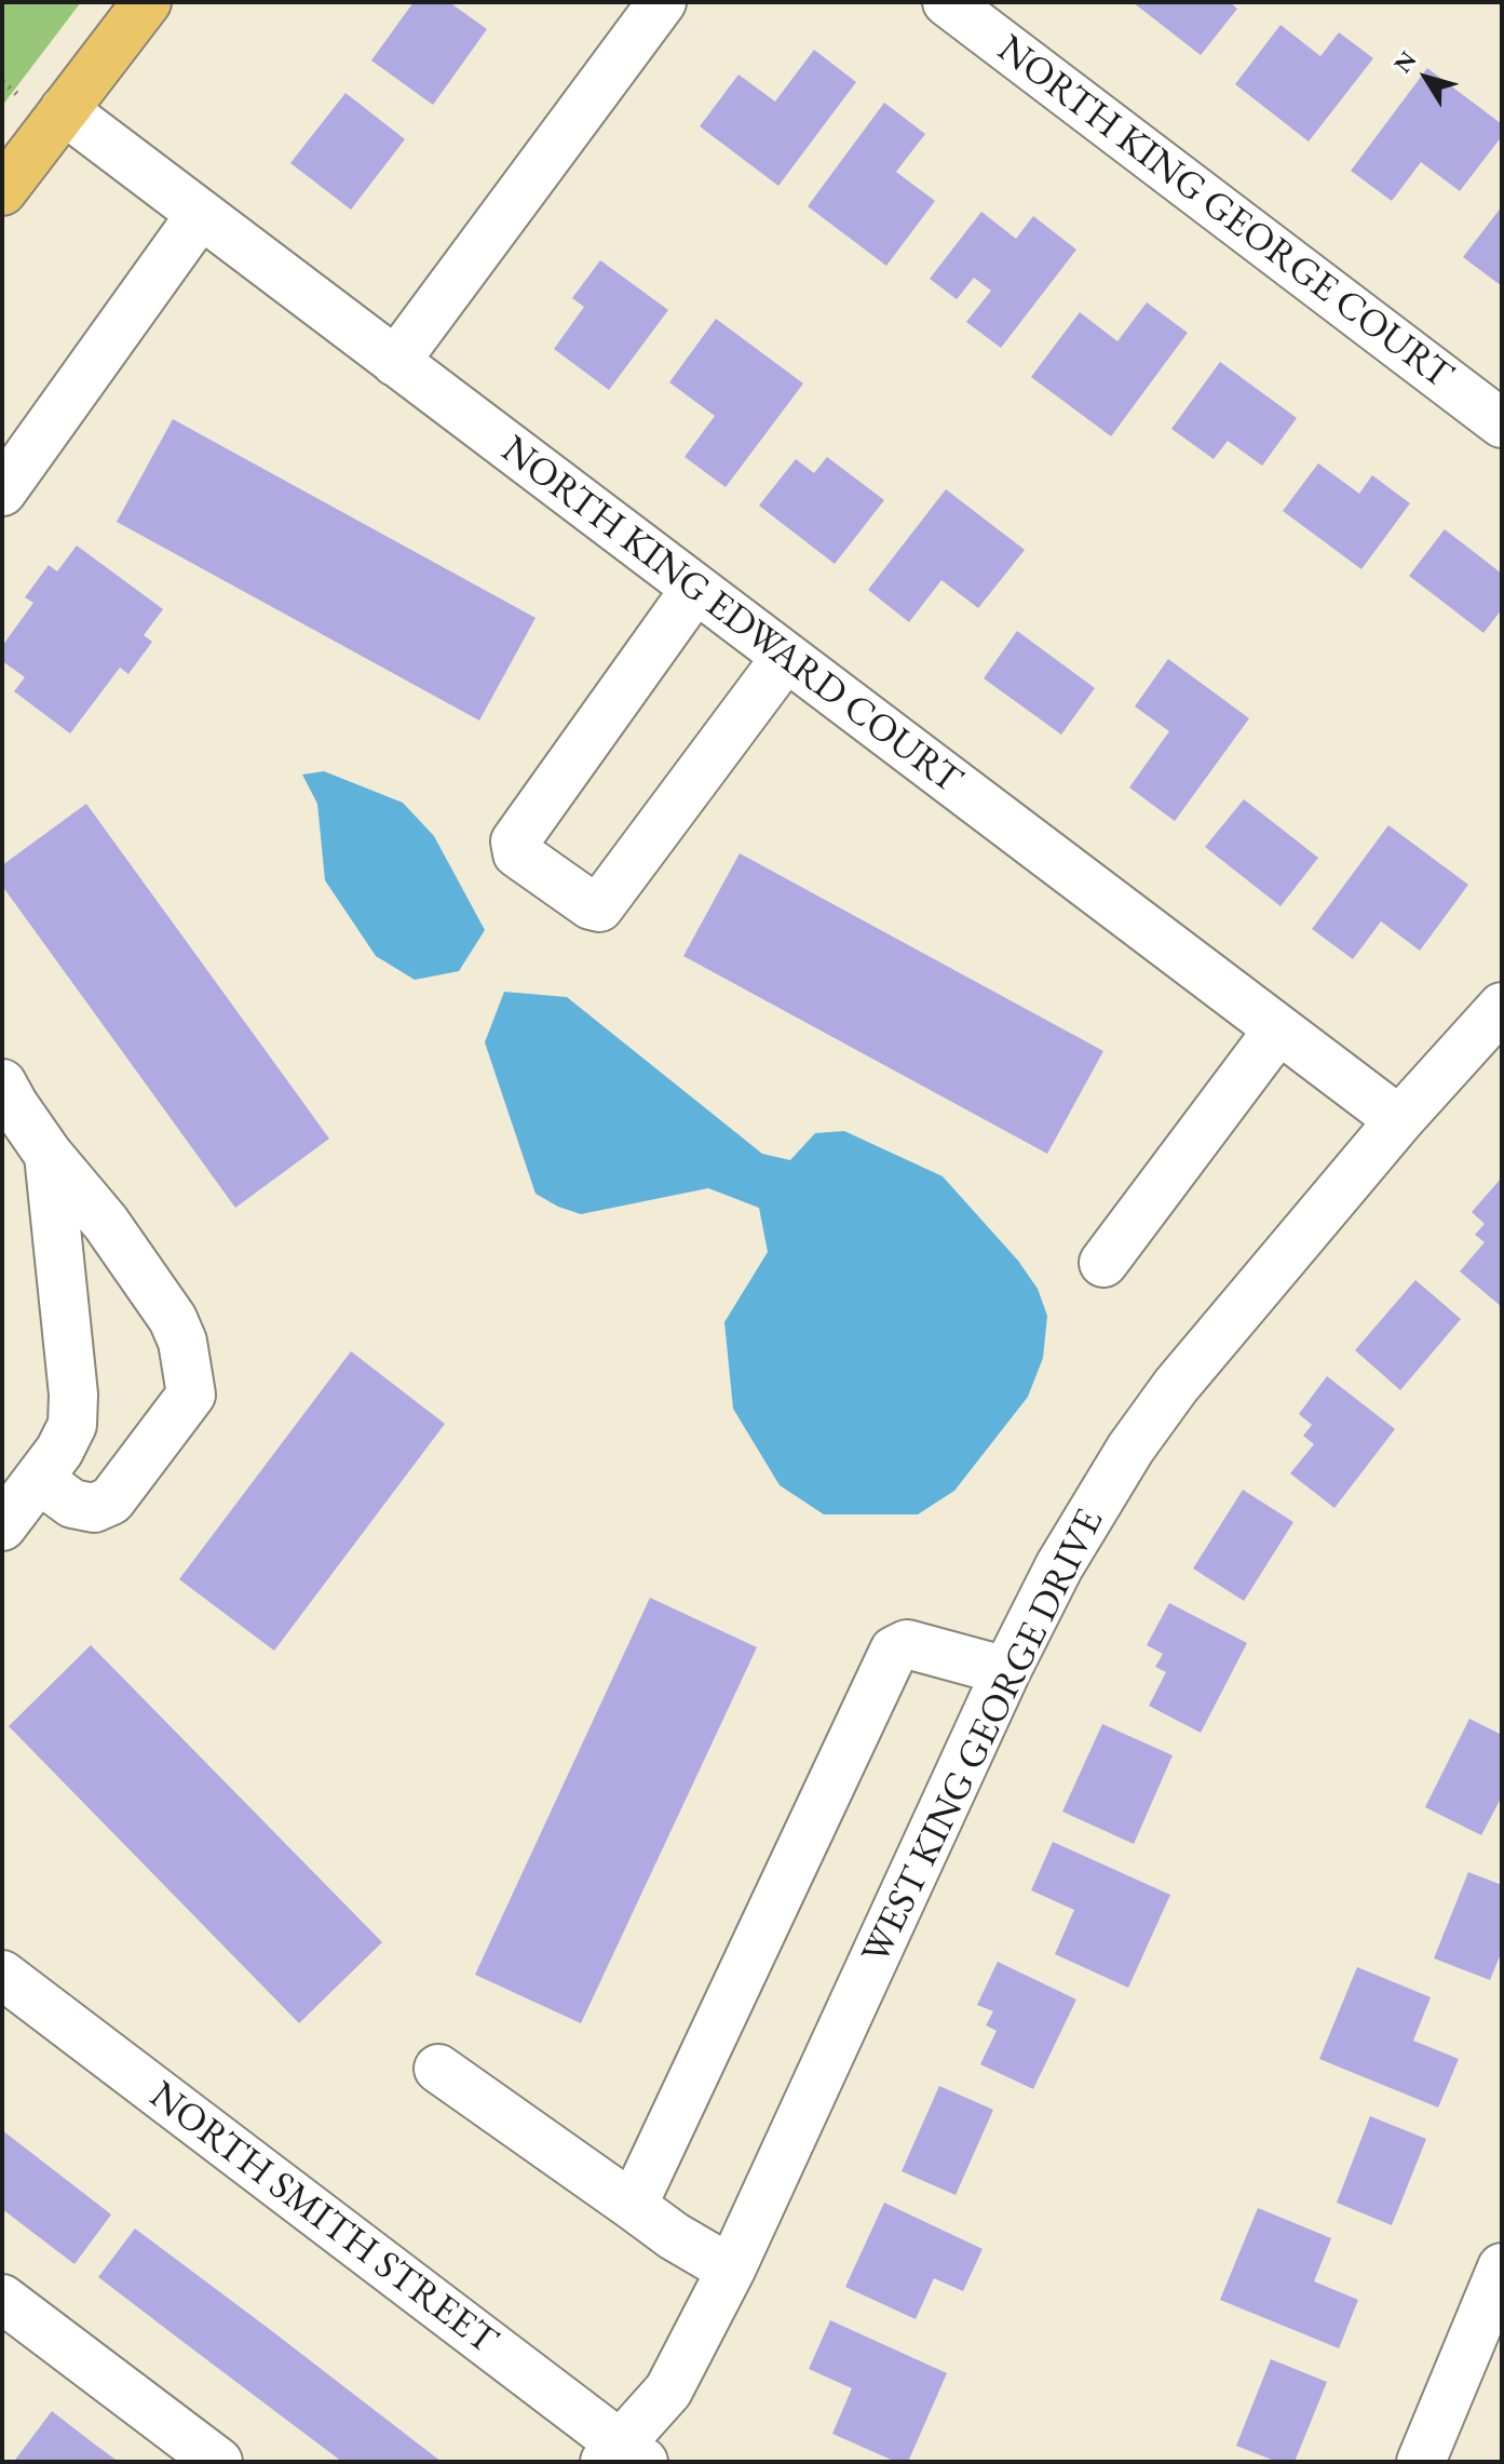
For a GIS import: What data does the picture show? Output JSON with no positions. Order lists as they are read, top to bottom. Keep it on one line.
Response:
{"streets":{"street":["NORTH KING GEORGE COURT","NORTH KING EDWARD COURT","WEST KING GEORGE DRIVE","NORTH SMITH STREET"]},"crossings":[["NORTH KING EDWARD COURT","WEST KING GEORGE DRIVE"],["WEST KING GEORGE DRIVE","NORTH SMITH STREET"]],"north":"top left"}
